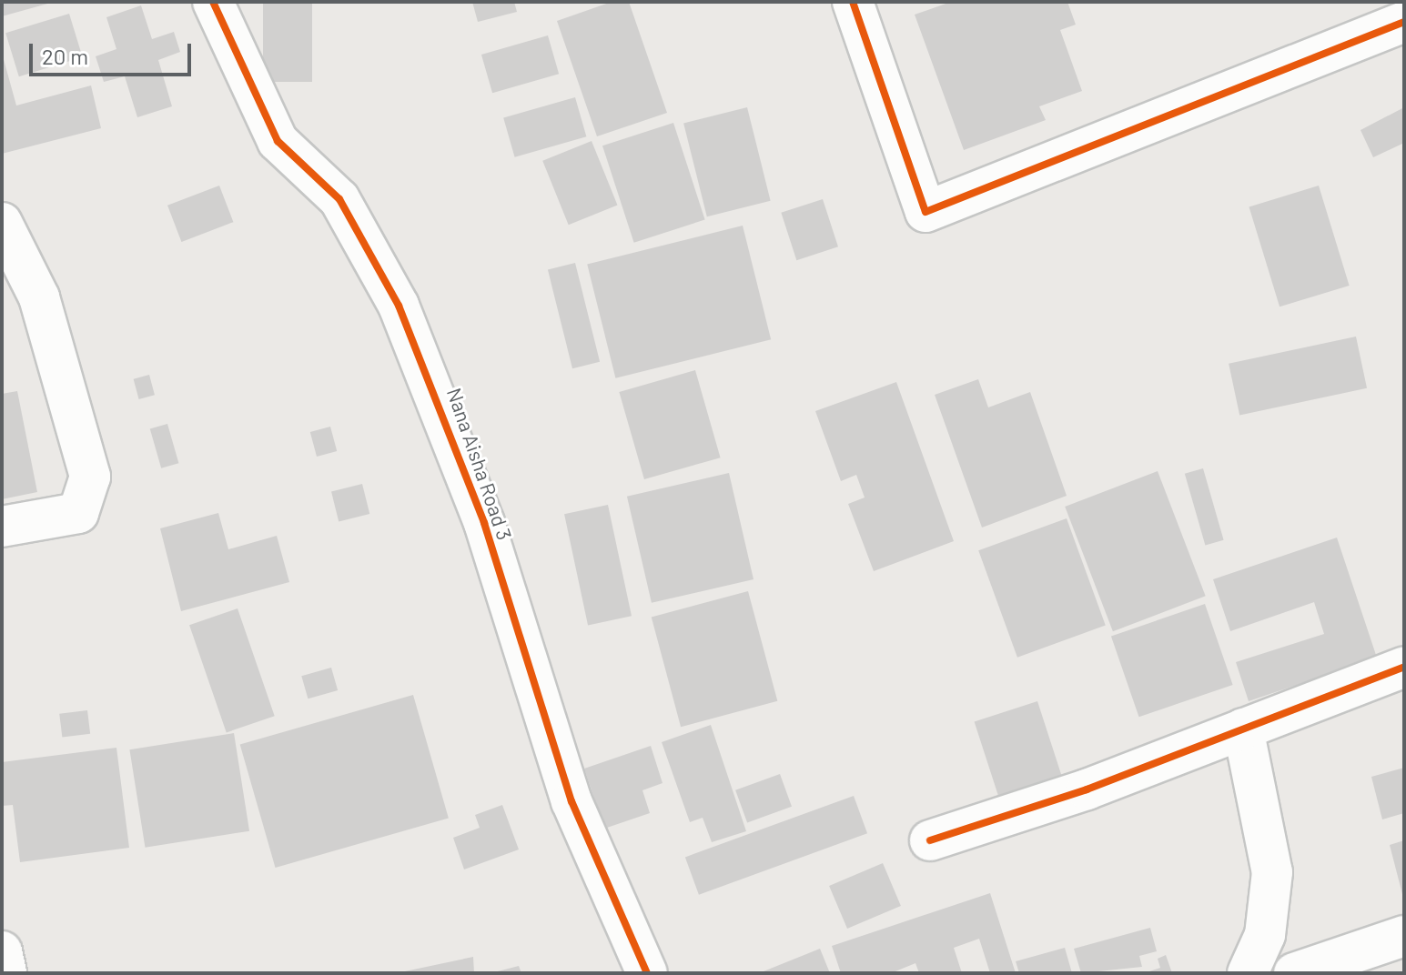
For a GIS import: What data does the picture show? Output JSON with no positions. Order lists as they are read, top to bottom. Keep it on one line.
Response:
{"streets":{"street":["Nana Aisha Road 3"]},"scale_bar":"20 m"}
